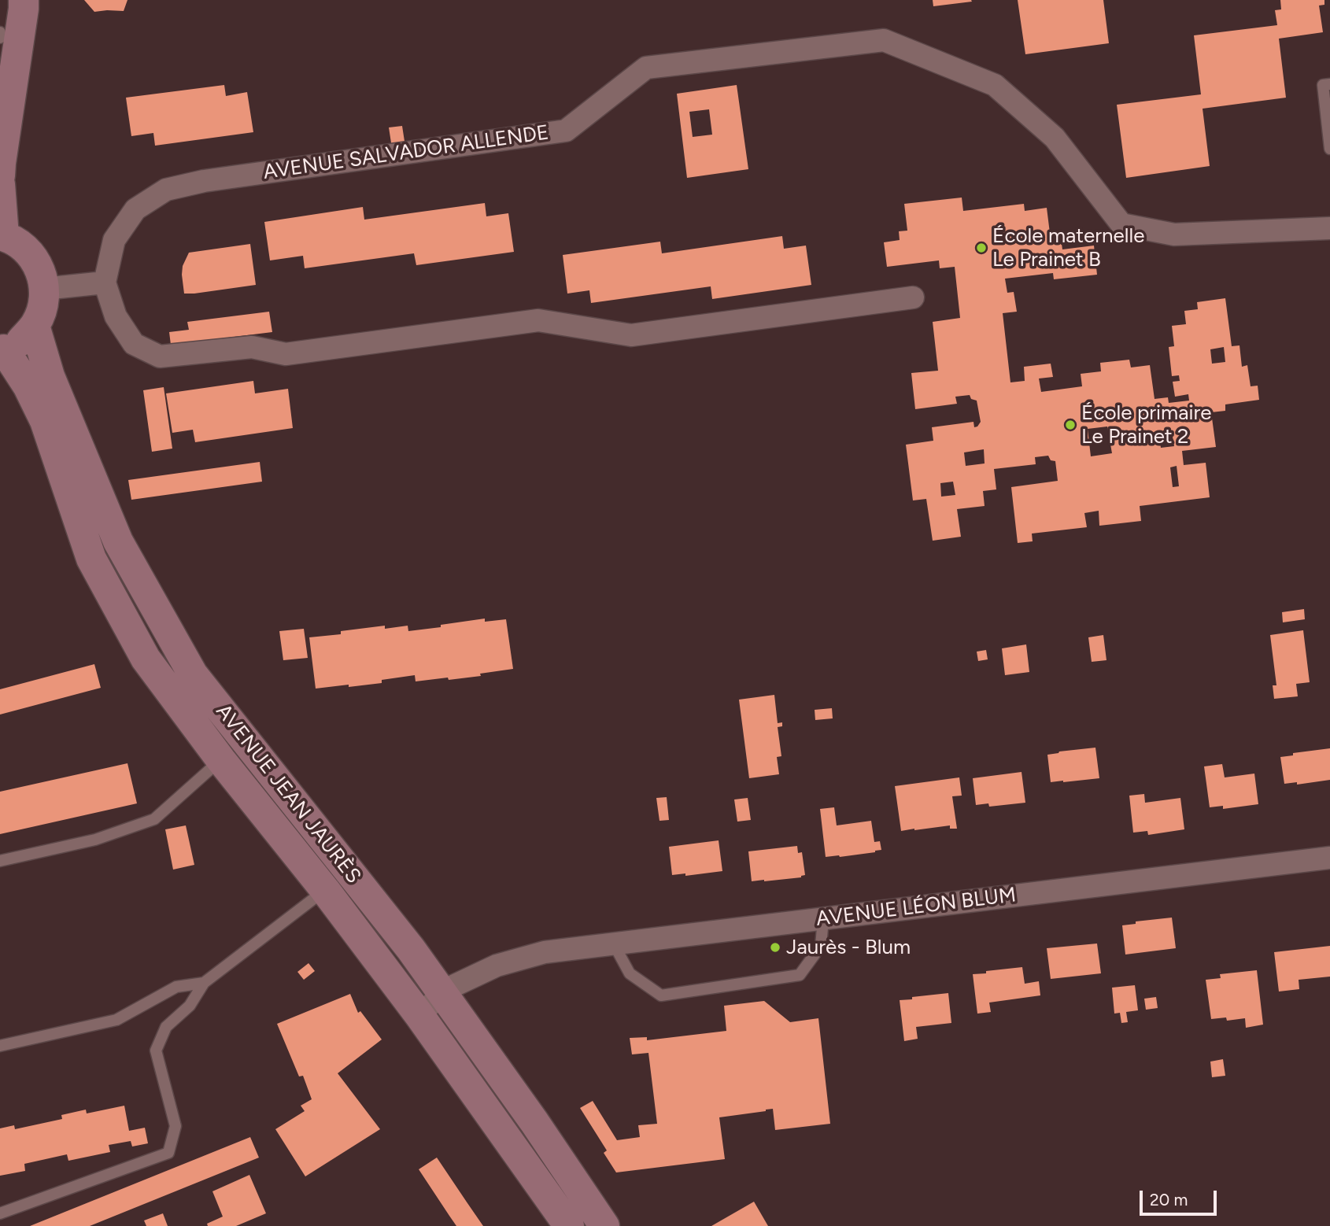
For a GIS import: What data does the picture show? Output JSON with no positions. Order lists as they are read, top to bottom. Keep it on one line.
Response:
{"streets":{"main road":["AVENUE JEAN JAURÈS"],"street":["AVENUE SALVADOR ALLENDE","AVENUE LÉON BLUM"]},"crossings":[["AVENUE JEAN JAURÈS","AVENUE LÉON BLUM"]],"places":["École maternelle Le Prainet B","École primaire Le Prainet 2","Jaurès - Blum"],"scale_bar":"20 m"}
